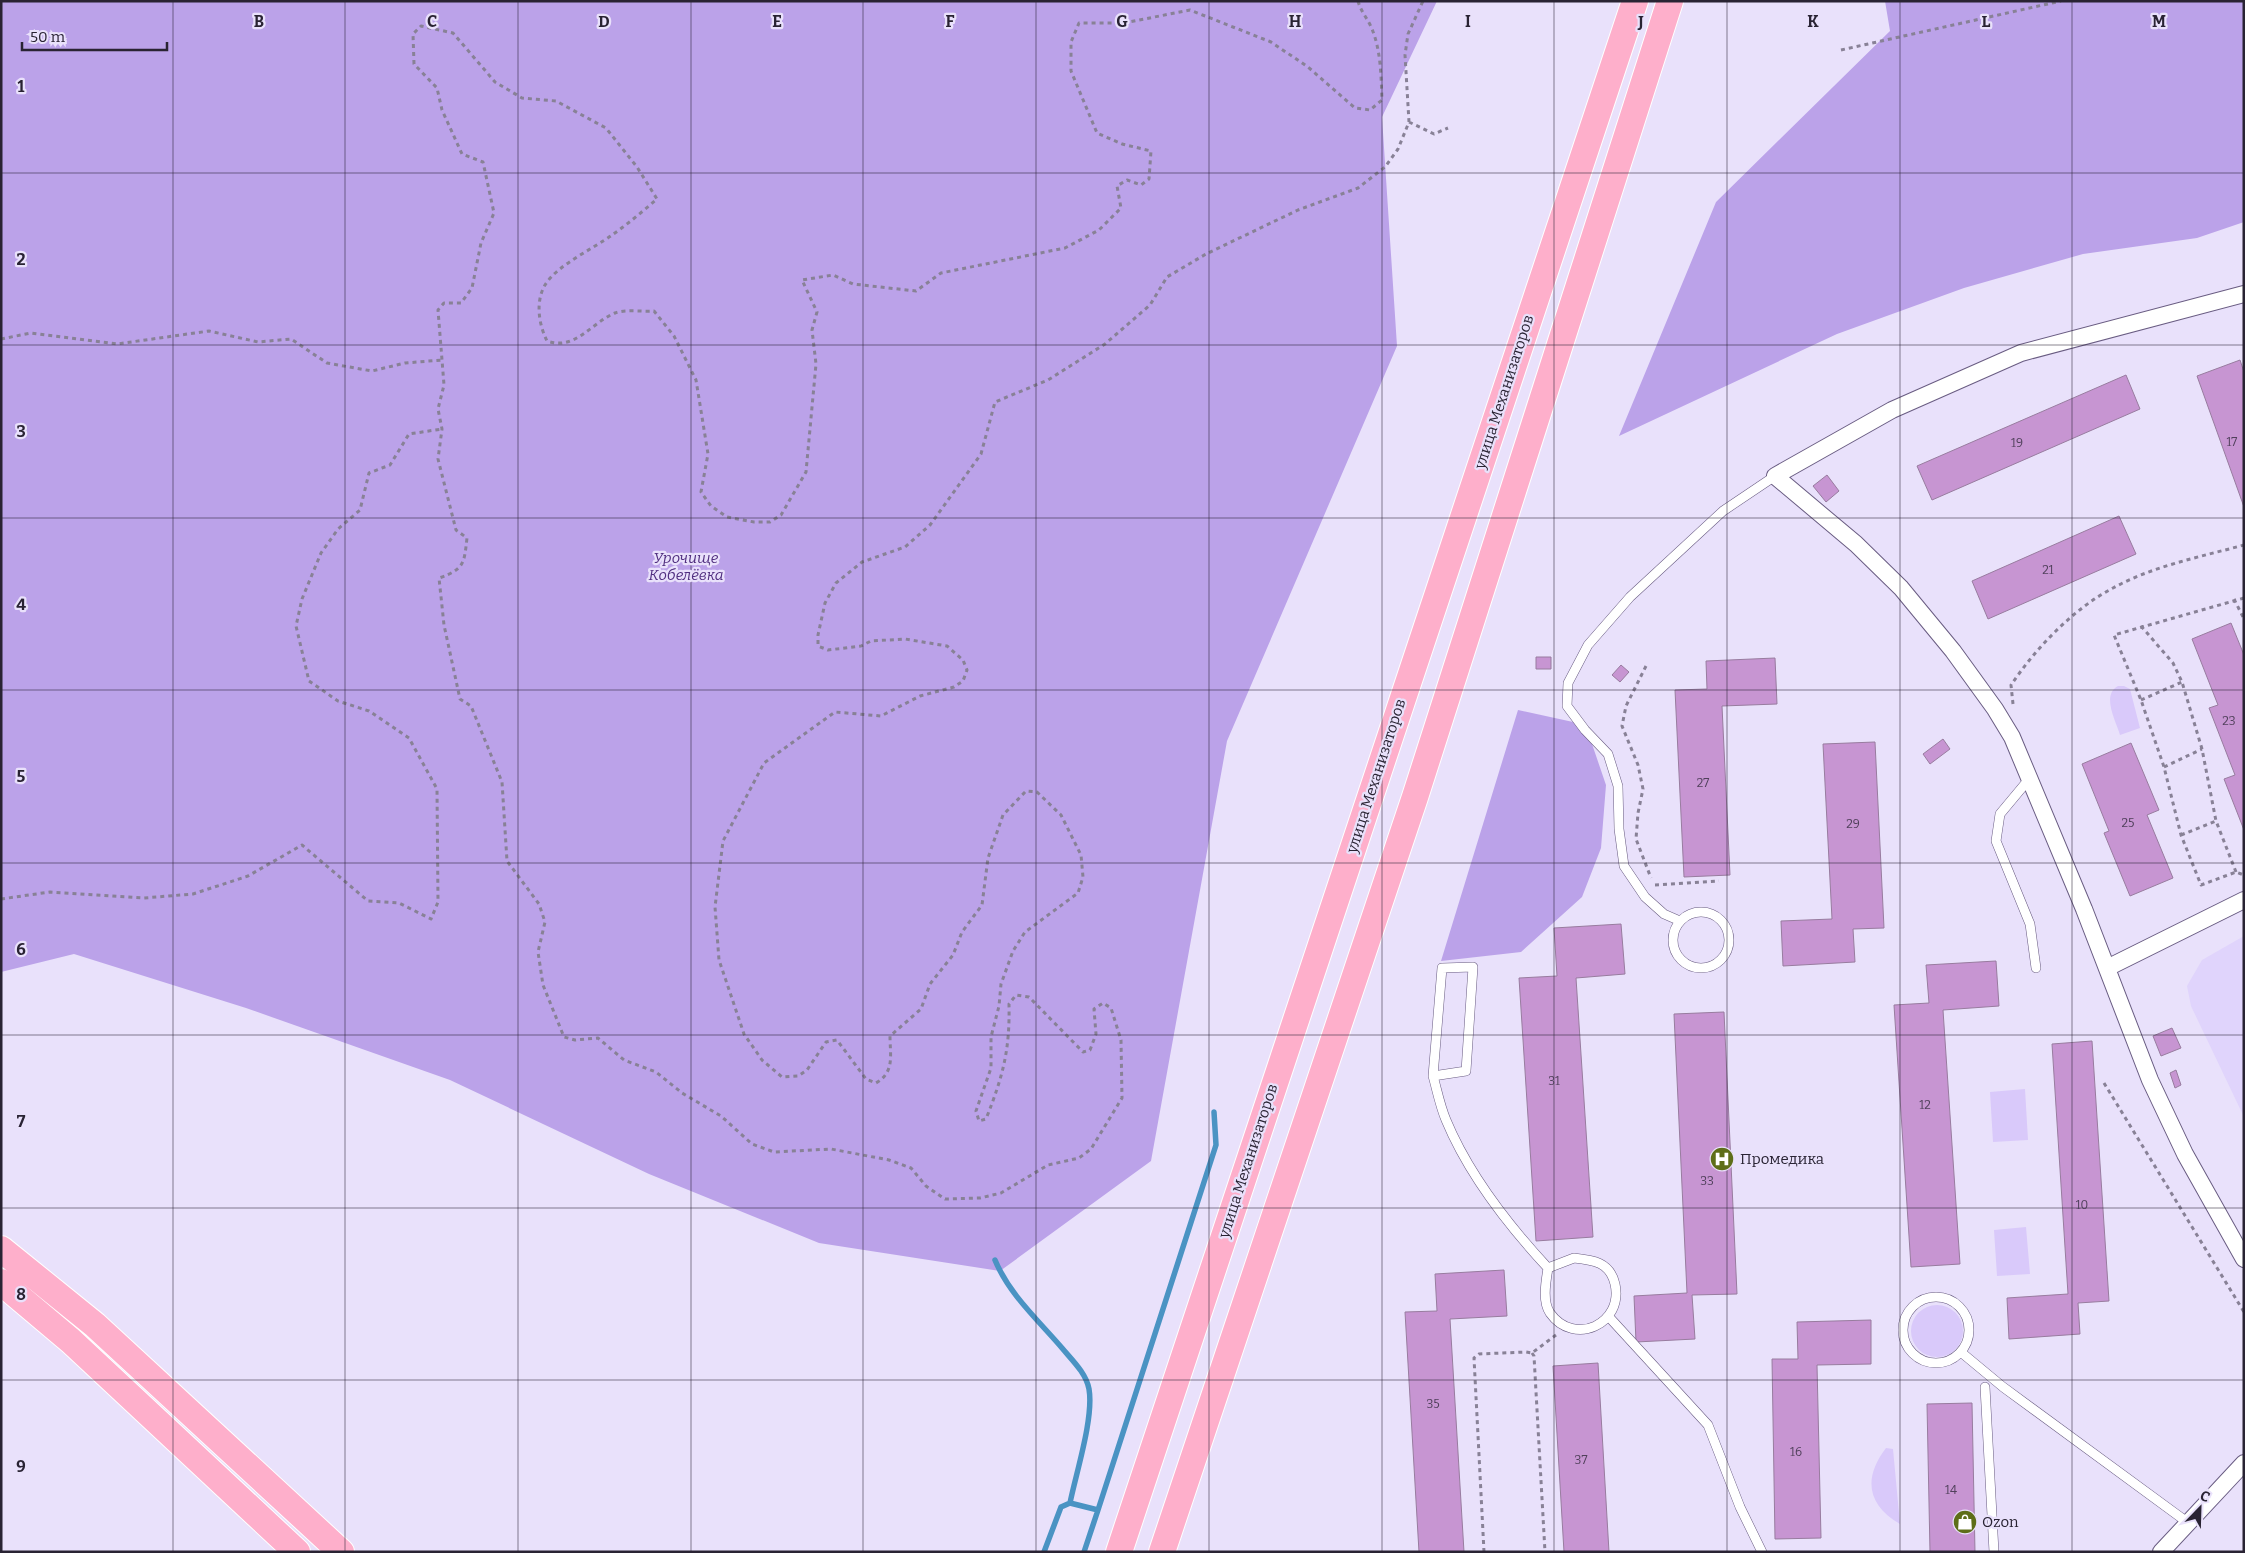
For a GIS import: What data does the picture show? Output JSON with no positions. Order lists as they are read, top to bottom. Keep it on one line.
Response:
{"streets":{"main road":["улица Механизаторов"]},"parks":["Урочище Кобелёвка"],"places":{"hospital":["Промедика"],"shop":["Ozon"]},"house_numbers":["17","19","21","23","27","25","29","31","12","33","10","35","16","37","14"],"scale_bar":"50 m","north":"top right","grid":{"columns":["B","C","D","E","F","G","H","I","J","K","L","M"],"rows":["1","2","3","4","5","6","7","8","9"]}}
